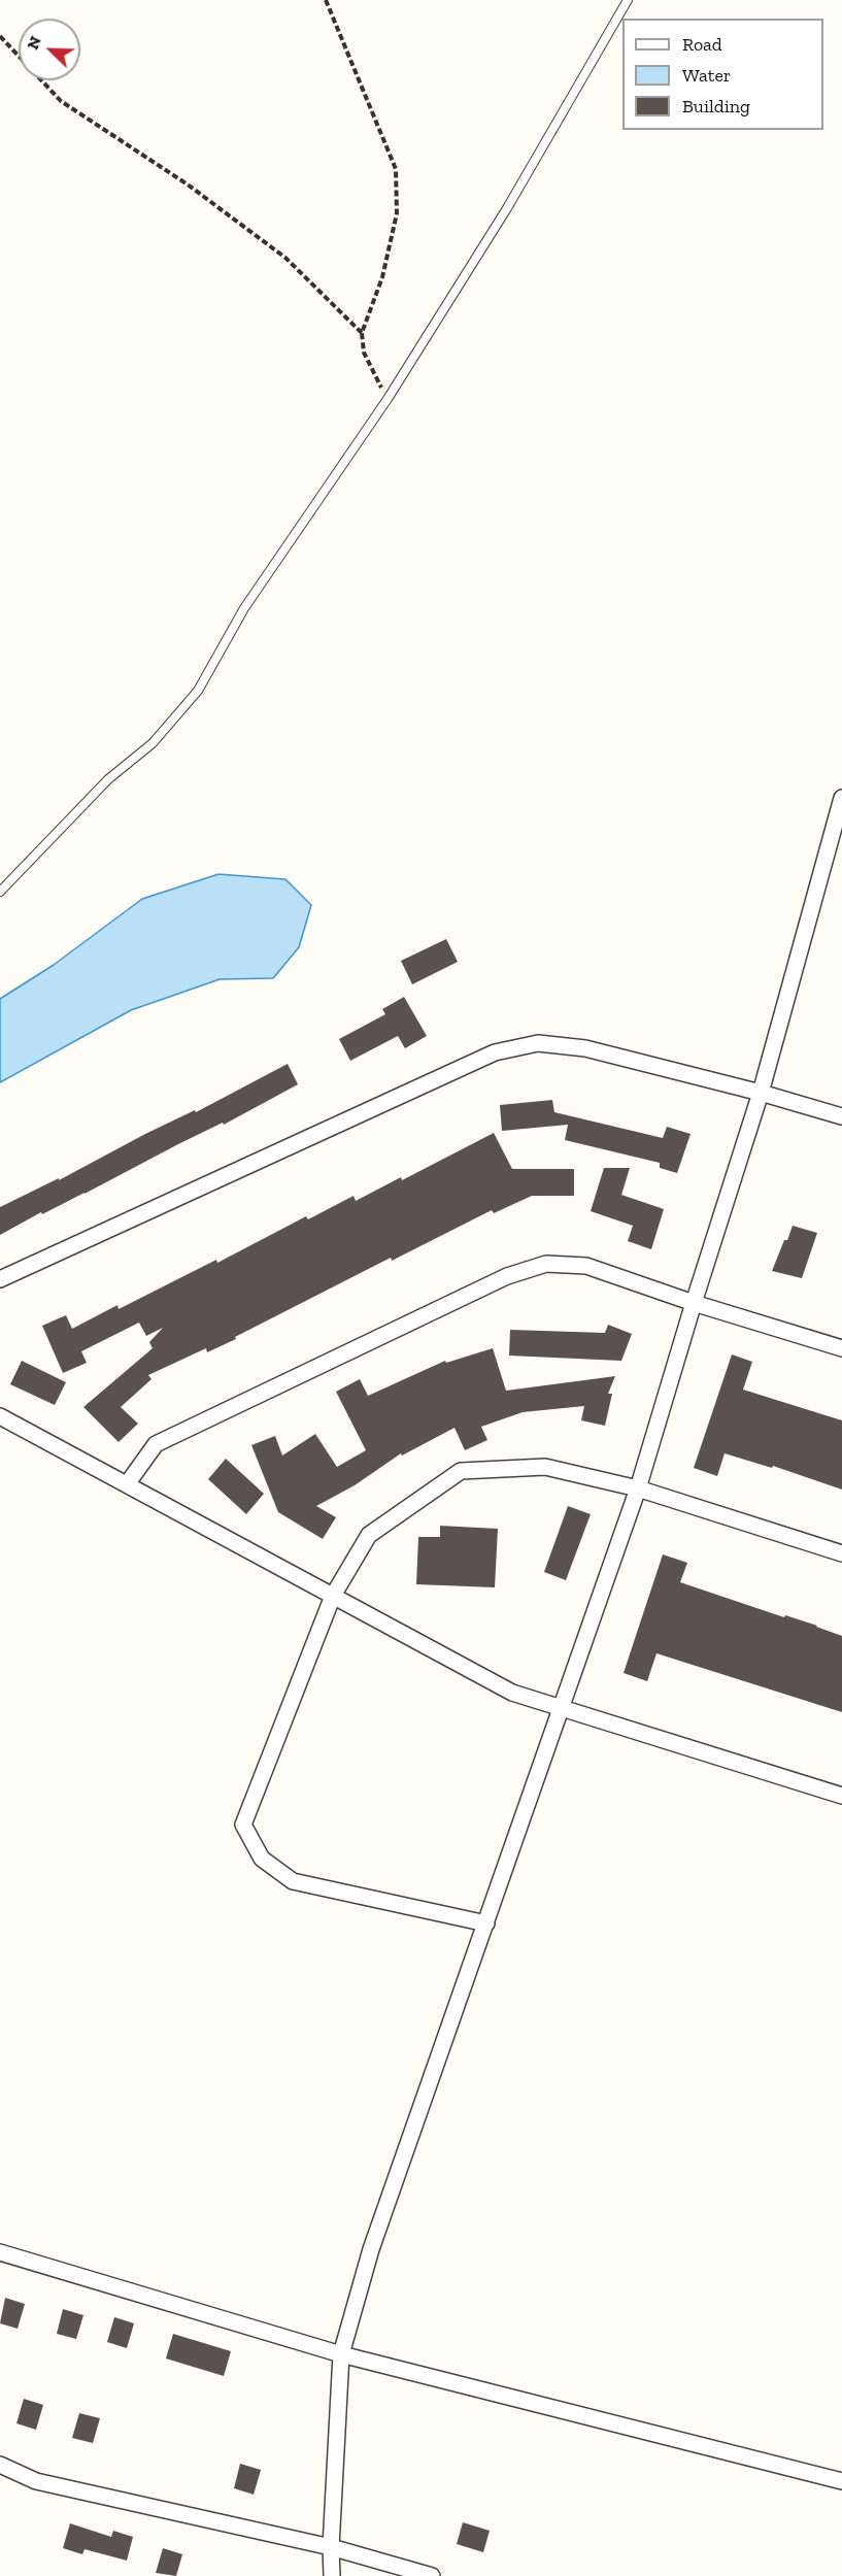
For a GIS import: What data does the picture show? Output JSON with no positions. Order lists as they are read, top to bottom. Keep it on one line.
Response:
{"legend":["Road","Water","Building"],"north":"top left"}
